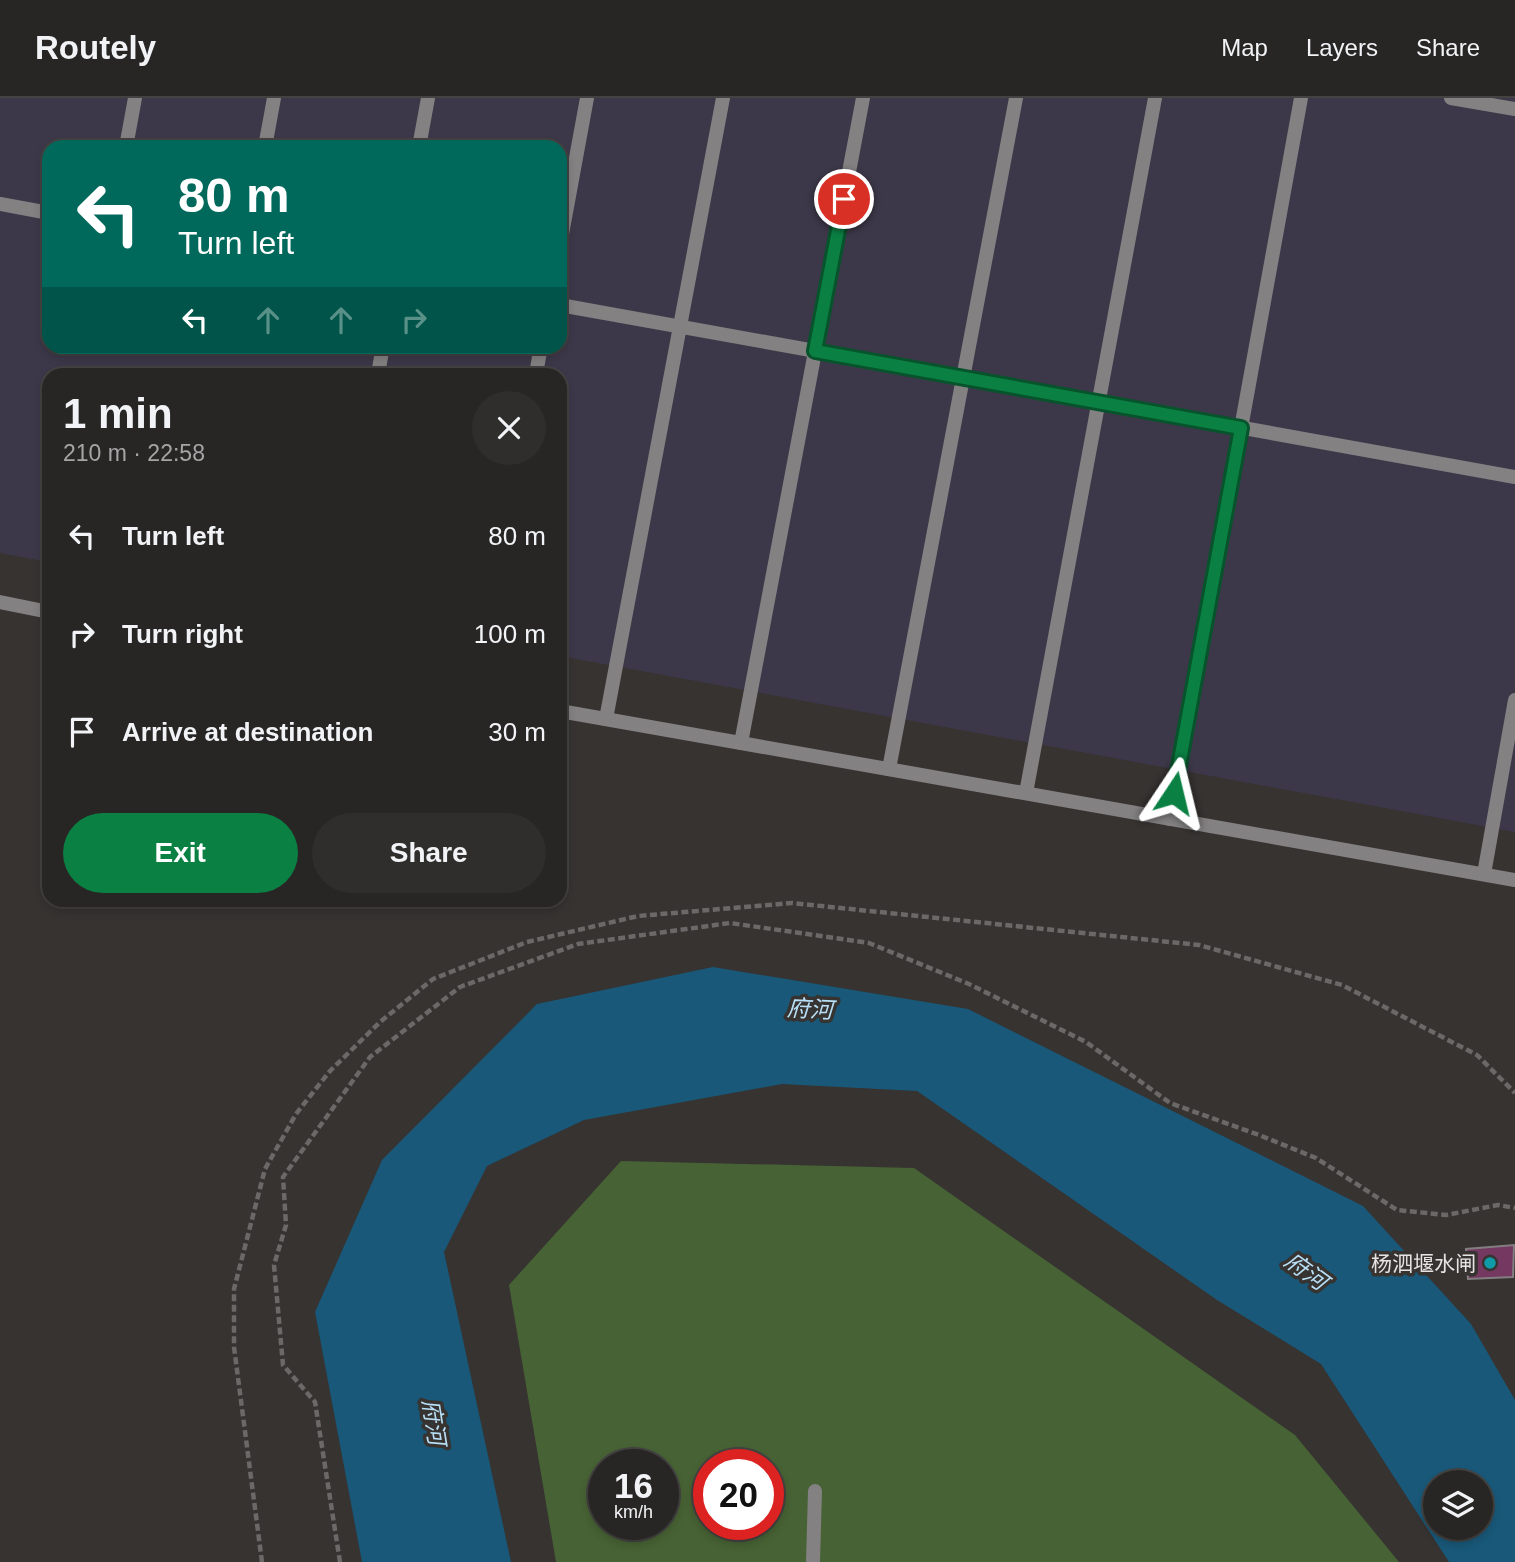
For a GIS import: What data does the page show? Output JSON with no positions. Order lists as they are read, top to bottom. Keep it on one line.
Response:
{"water":["府河"],"places":["杨泗堰水闸"],"page":{"header":"Routely","nav":["Map","Layers","Share"],"turn":["80 m","Turn left"],"heading":["1 min","210 m · 22:58"],"list":[{"name":"Turn left","value":"80 m"},{"name":"Turn right","value":"100 m"},{"name":"Arrive at destination","value":"30 m"}],"buttons":["Exit","Share"],"speed":"16 km/h","limit":"20"}}
